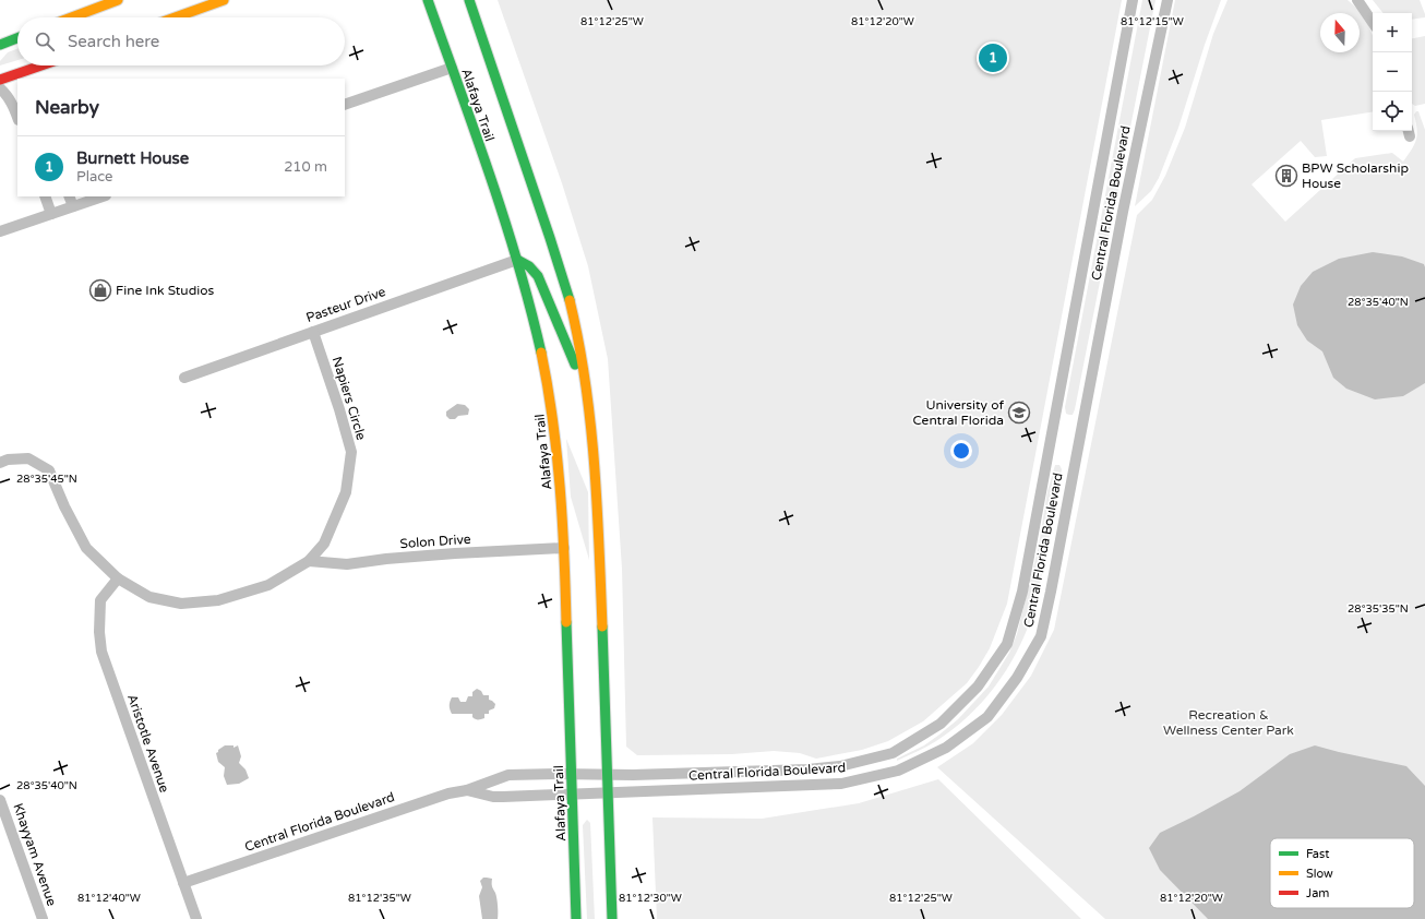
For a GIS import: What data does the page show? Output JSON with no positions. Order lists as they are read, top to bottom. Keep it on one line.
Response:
{"streets":{"main road":["Alafaya Trail"],"street":["Central Florida Boulevard","Pasteur Drive","Napiers Circle","Solon Drive","Aristotle Avenue","Khayyam Avenue"]},"crossings":[["Alafaya Trail","Central Florida Boulevard"],["Alafaya Trail","Pasteur Drive"],["Alafaya Trail","Solon Drive"],["Central Florida Boulevard","Aristotle Avenue"],["Pasteur Drive","Napiers Circle"],["Napiers Circle","Solon Drive"],["Napiers Circle","Aristotle Avenue"]],"parks":["Recreation & Wellness Center Park"],"places":{"building":["BPW Scholarship House"],"shop":["Fine Ink Studios"],"school or university":["University of Central Florida"]},"legend":["Fast","Slow","Jam"],"north":"top","page":{"map_buttons":["+","−"],"search":"Search here","pins":"1","heading":"Nearby","list":[{"mark":"1","name":"Burnett House","note":"Place","value":"210 m"}]},"coordinates":["81°12'15\"W","81°12'25\"W","81°12'20\"W","28°35'40\"N","28°35'45\"N","28°35'35\"N","81°12'40\"W","81°12'35\"W","81°12'30\"W"]}
